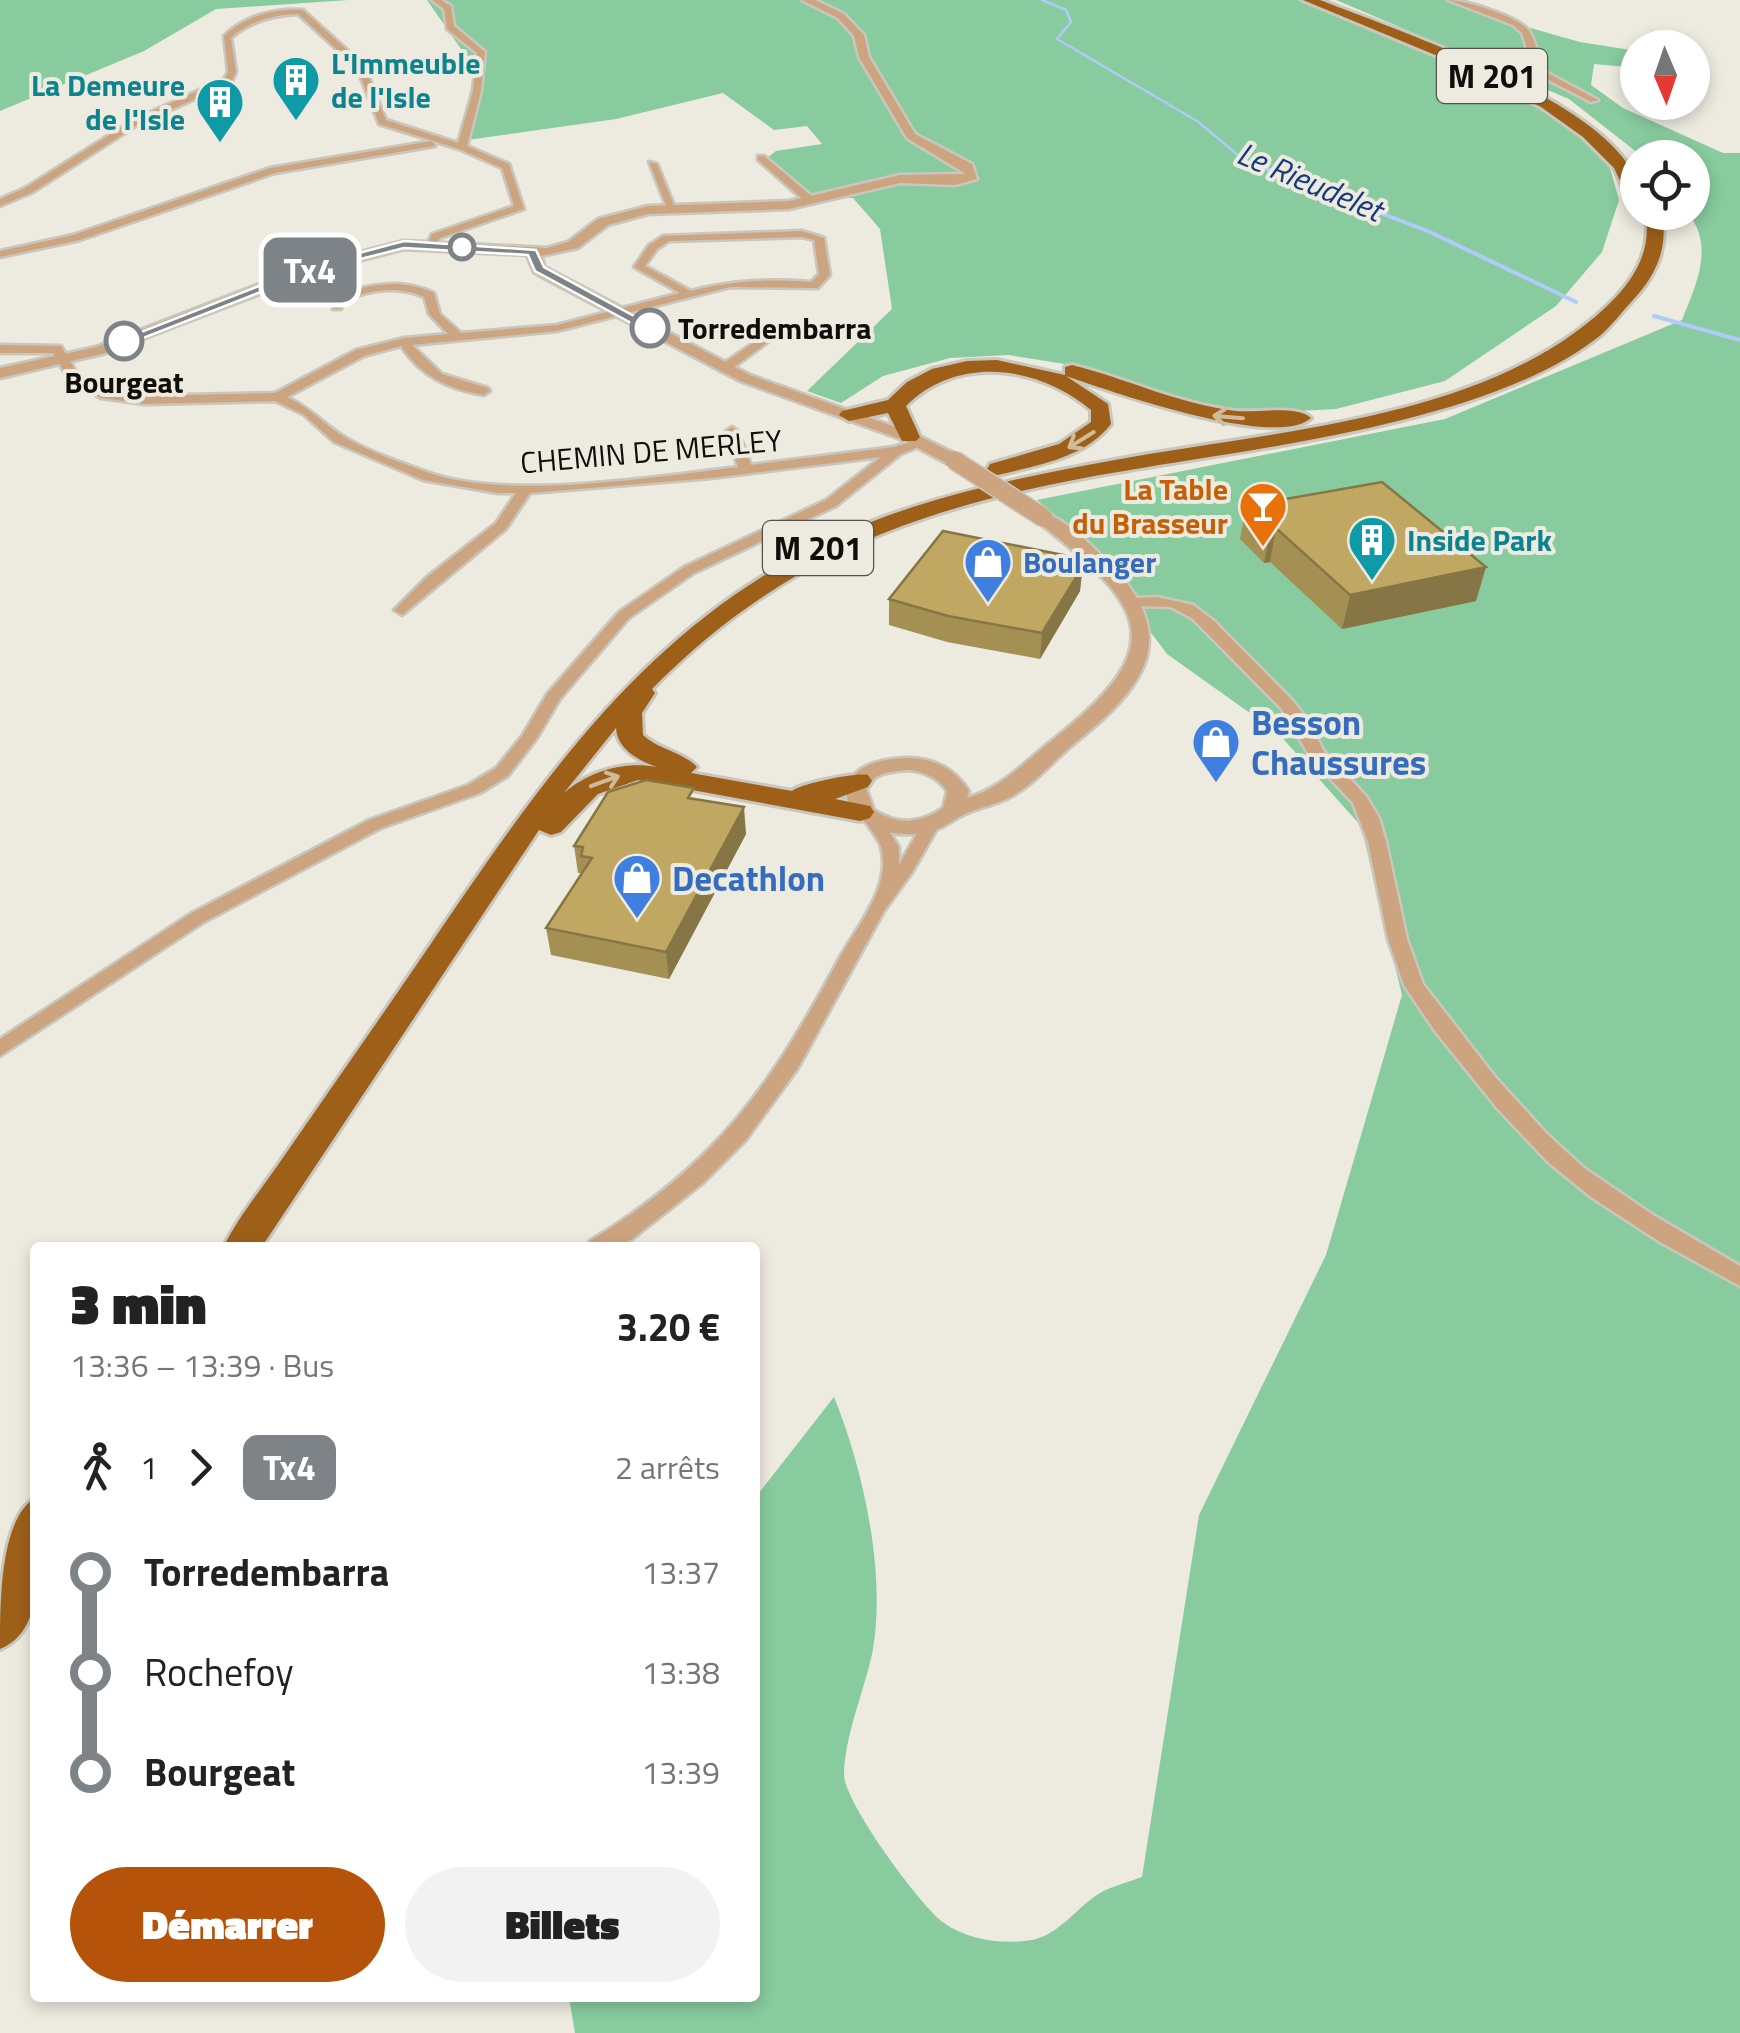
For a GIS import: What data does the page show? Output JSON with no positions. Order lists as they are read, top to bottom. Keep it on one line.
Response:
{"streets":{"highway":["M 201"],"street":["CHEMIN DE MERLEY"]},"water":["Le Rieudelet"],"places":{"building":["L'Immeuble de l'Isle","La Demeure de l'Isle","Inside Park"],"other":["Torredembarra","Bourgeat"],"bar":["La Table du Brasseur"],"shop":["Boulanger","Besson Chaussures","Decathlon"]},"lines":["bus line Tx4"],"north":"bottom","page":{"on_map":"Tx4","heading":["3 min","13:36 – 13:39 · Bus","3.20 €"],"legs":["1","Tx4","2 arrêts"],"list":[{"name":"Torredembarra","value":"13:37"},{"name":"Rochefoy","value":"13:38"},{"name":"Bourgeat","value":"13:39"}],"buttons":["Démarrer","Billets"]}}
